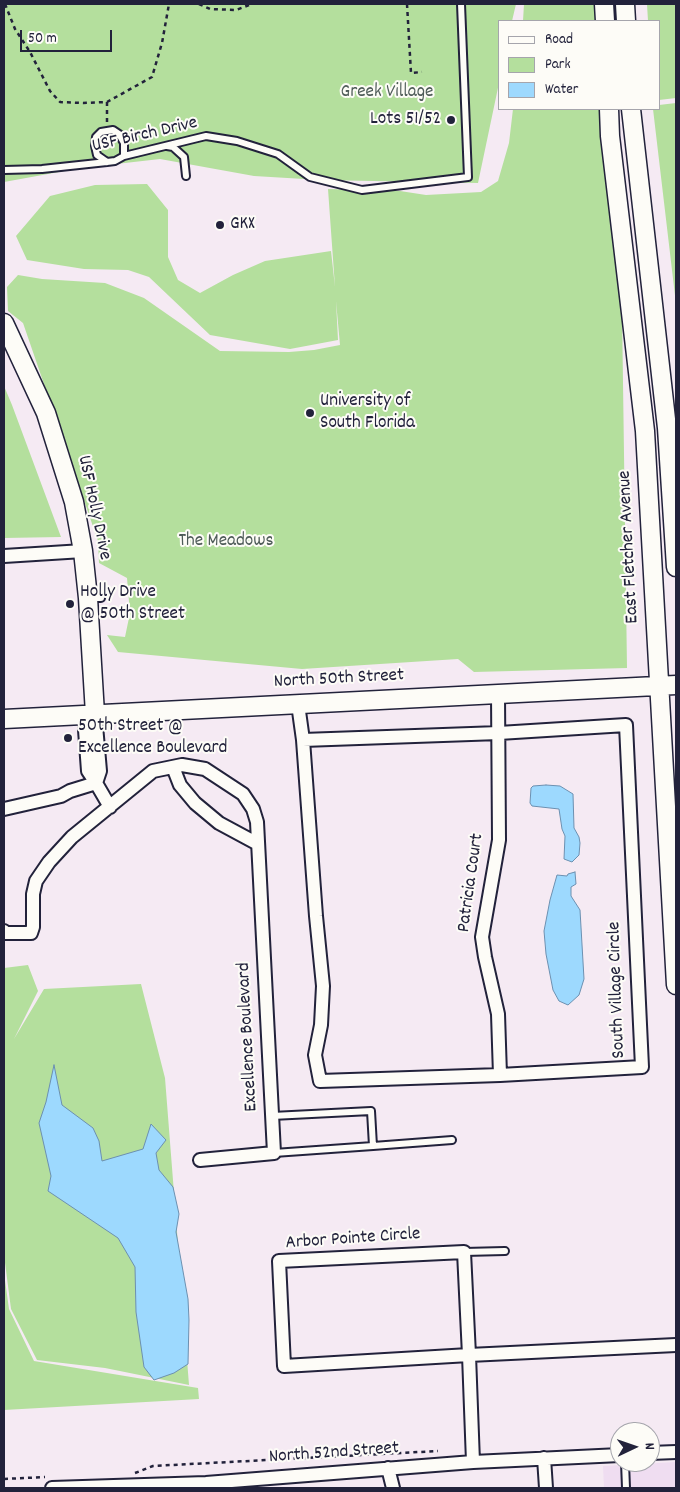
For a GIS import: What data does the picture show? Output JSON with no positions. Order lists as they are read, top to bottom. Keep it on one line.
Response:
{"streets":{"main road":["USF Holly Drive","East Fletcher Avenue","North 50th Street"],"street":["Patricia Court","South Village Circle","Excellence Boulevard","Arbor Pointe Circle","North 52nd Street"],"lane":["USF Birch Drive"]},"crossings":[["USF Holly Drive","North 50th Street"],["East Fletcher Avenue","North 50th Street"],["North 50th Street","Patricia Court"],["North 50th Street","South Village Circle"],["Patricia Court","South Village Circle"]],"parks":["Greek Village","The Meadows"],"places":["Lots 51/52","GKX","University of South Florida","Holly Drive @ 50th Street","50th Street @ Excellence Boulevard"],"legend":["Road","Park","Water"],"scale_bar":"50 m","north":"right"}
